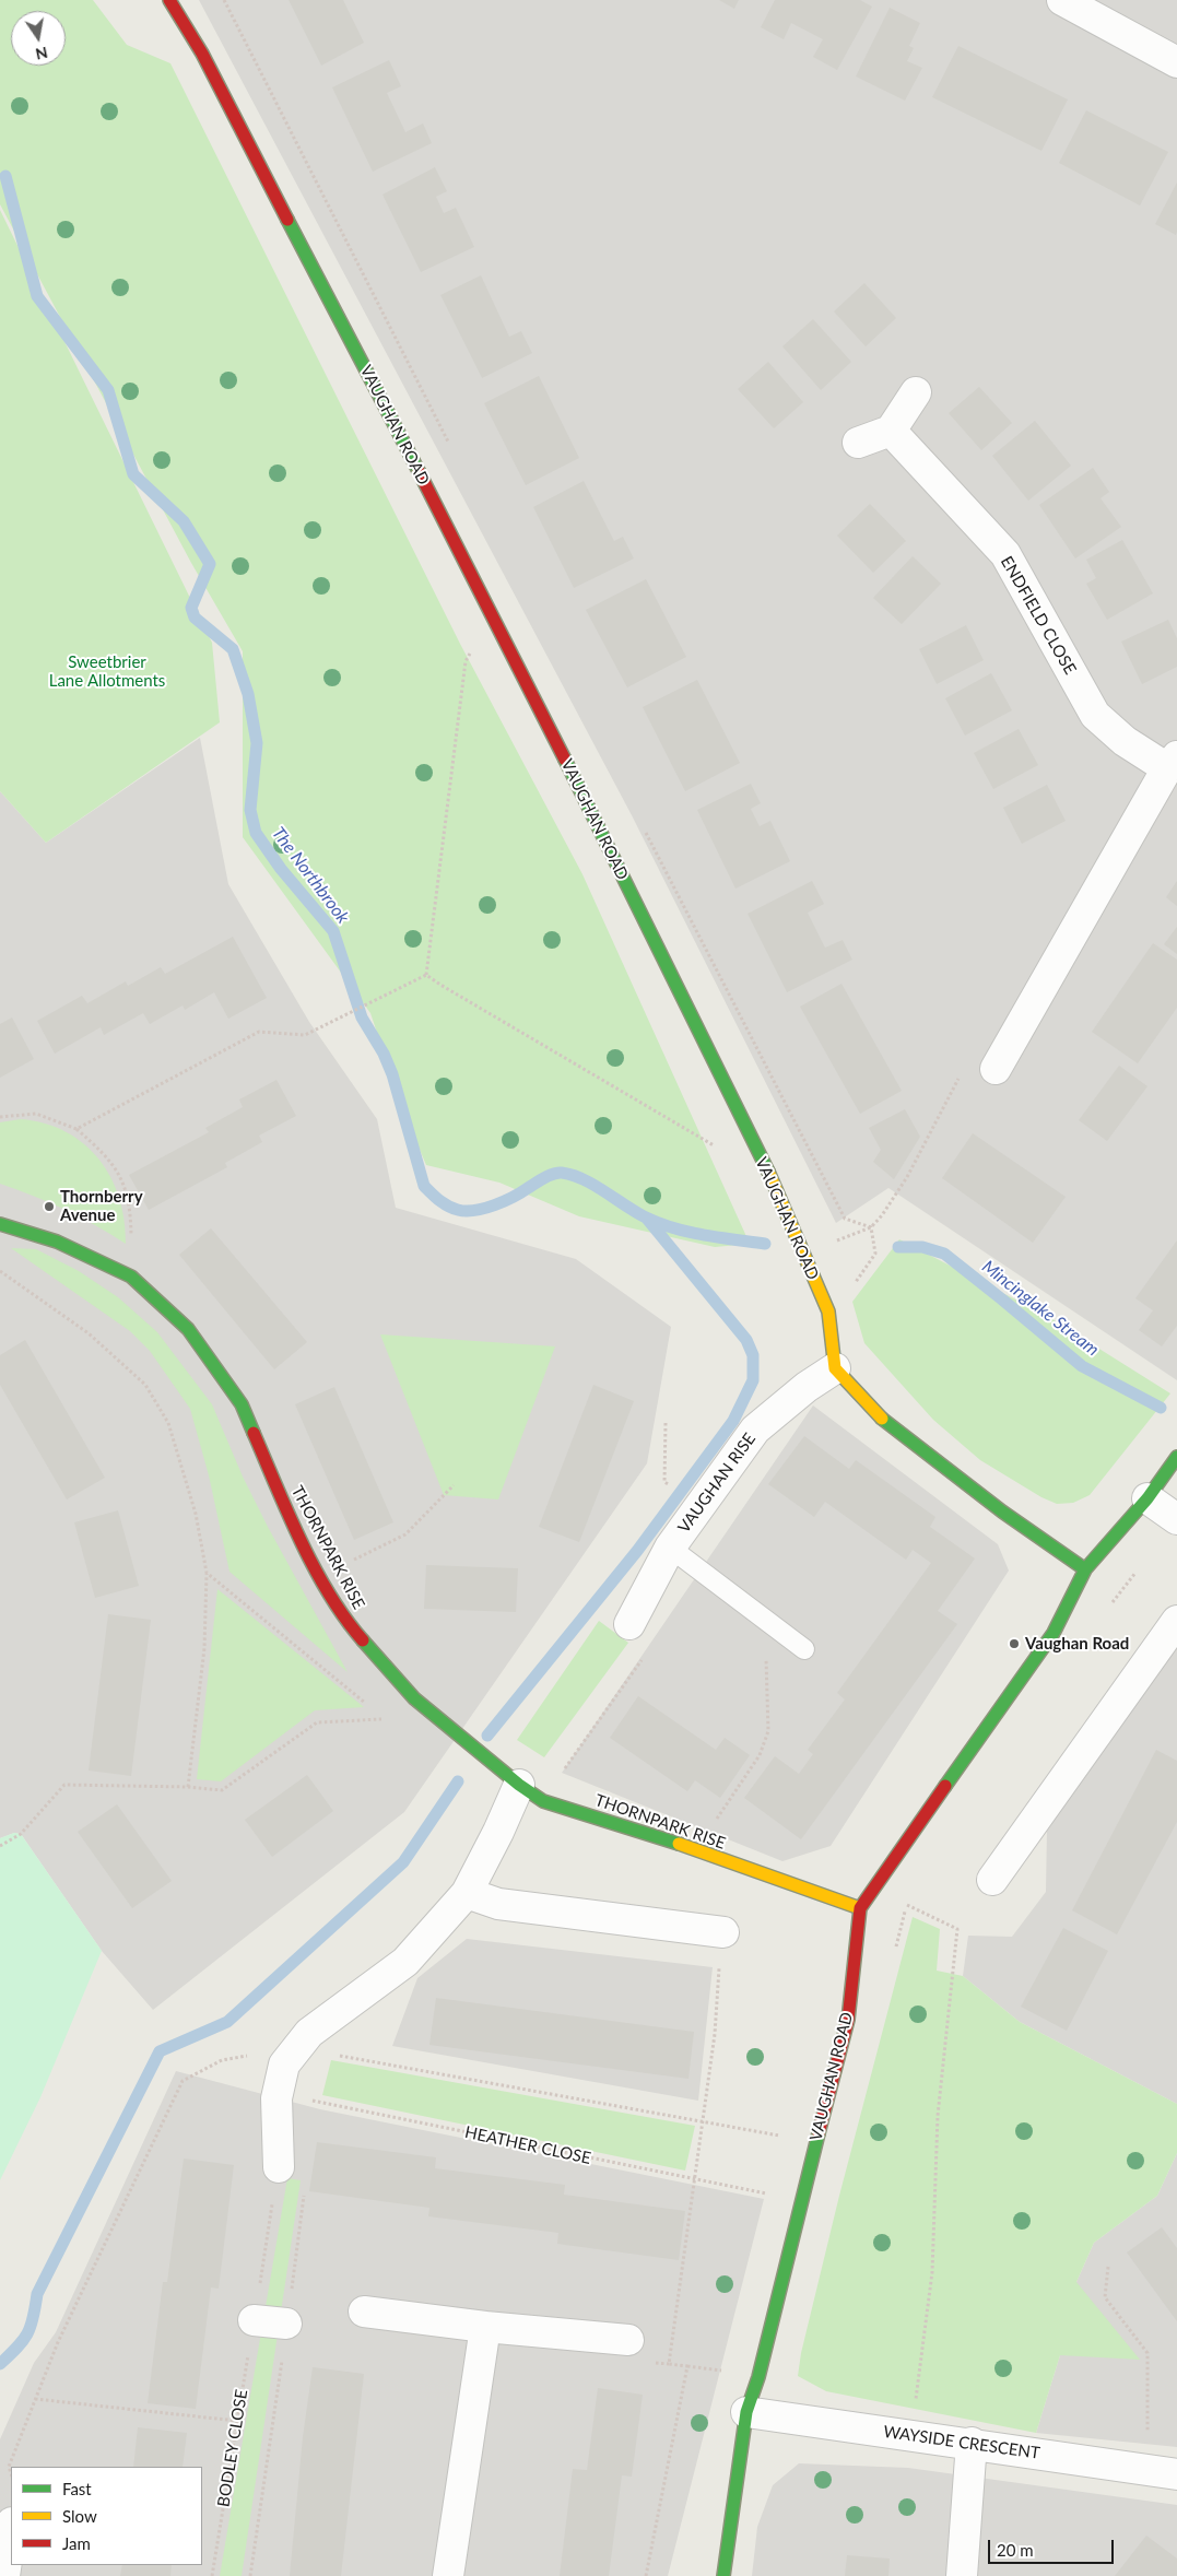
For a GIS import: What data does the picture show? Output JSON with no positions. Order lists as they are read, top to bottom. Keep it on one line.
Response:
{"streets":{"street":["VAUGHAN ROAD","ENDFIELD CLOSE","VAUGHAN RISE","THORNPARK RISE","WAYSIDE CRESCENT"],"path":["HEATHER CLOSE","BODLEY CLOSE"]},"crossings":[["VAUGHAN ROAD","VAUGHAN RISE"],["VAUGHAN ROAD","THORNPARK RISE"],["VAUGHAN ROAD","WAYSIDE CRESCENT"]],"water":["The Northbrook","Mincinglake Stream"],"parks":["Sweetbrier Lane Allotments"],"places":["Thornberry Avenue","Vaughan Road"],"legend":["Fast","Slow","Jam"],"scale_bar":"20 m","north":"bottom"}
